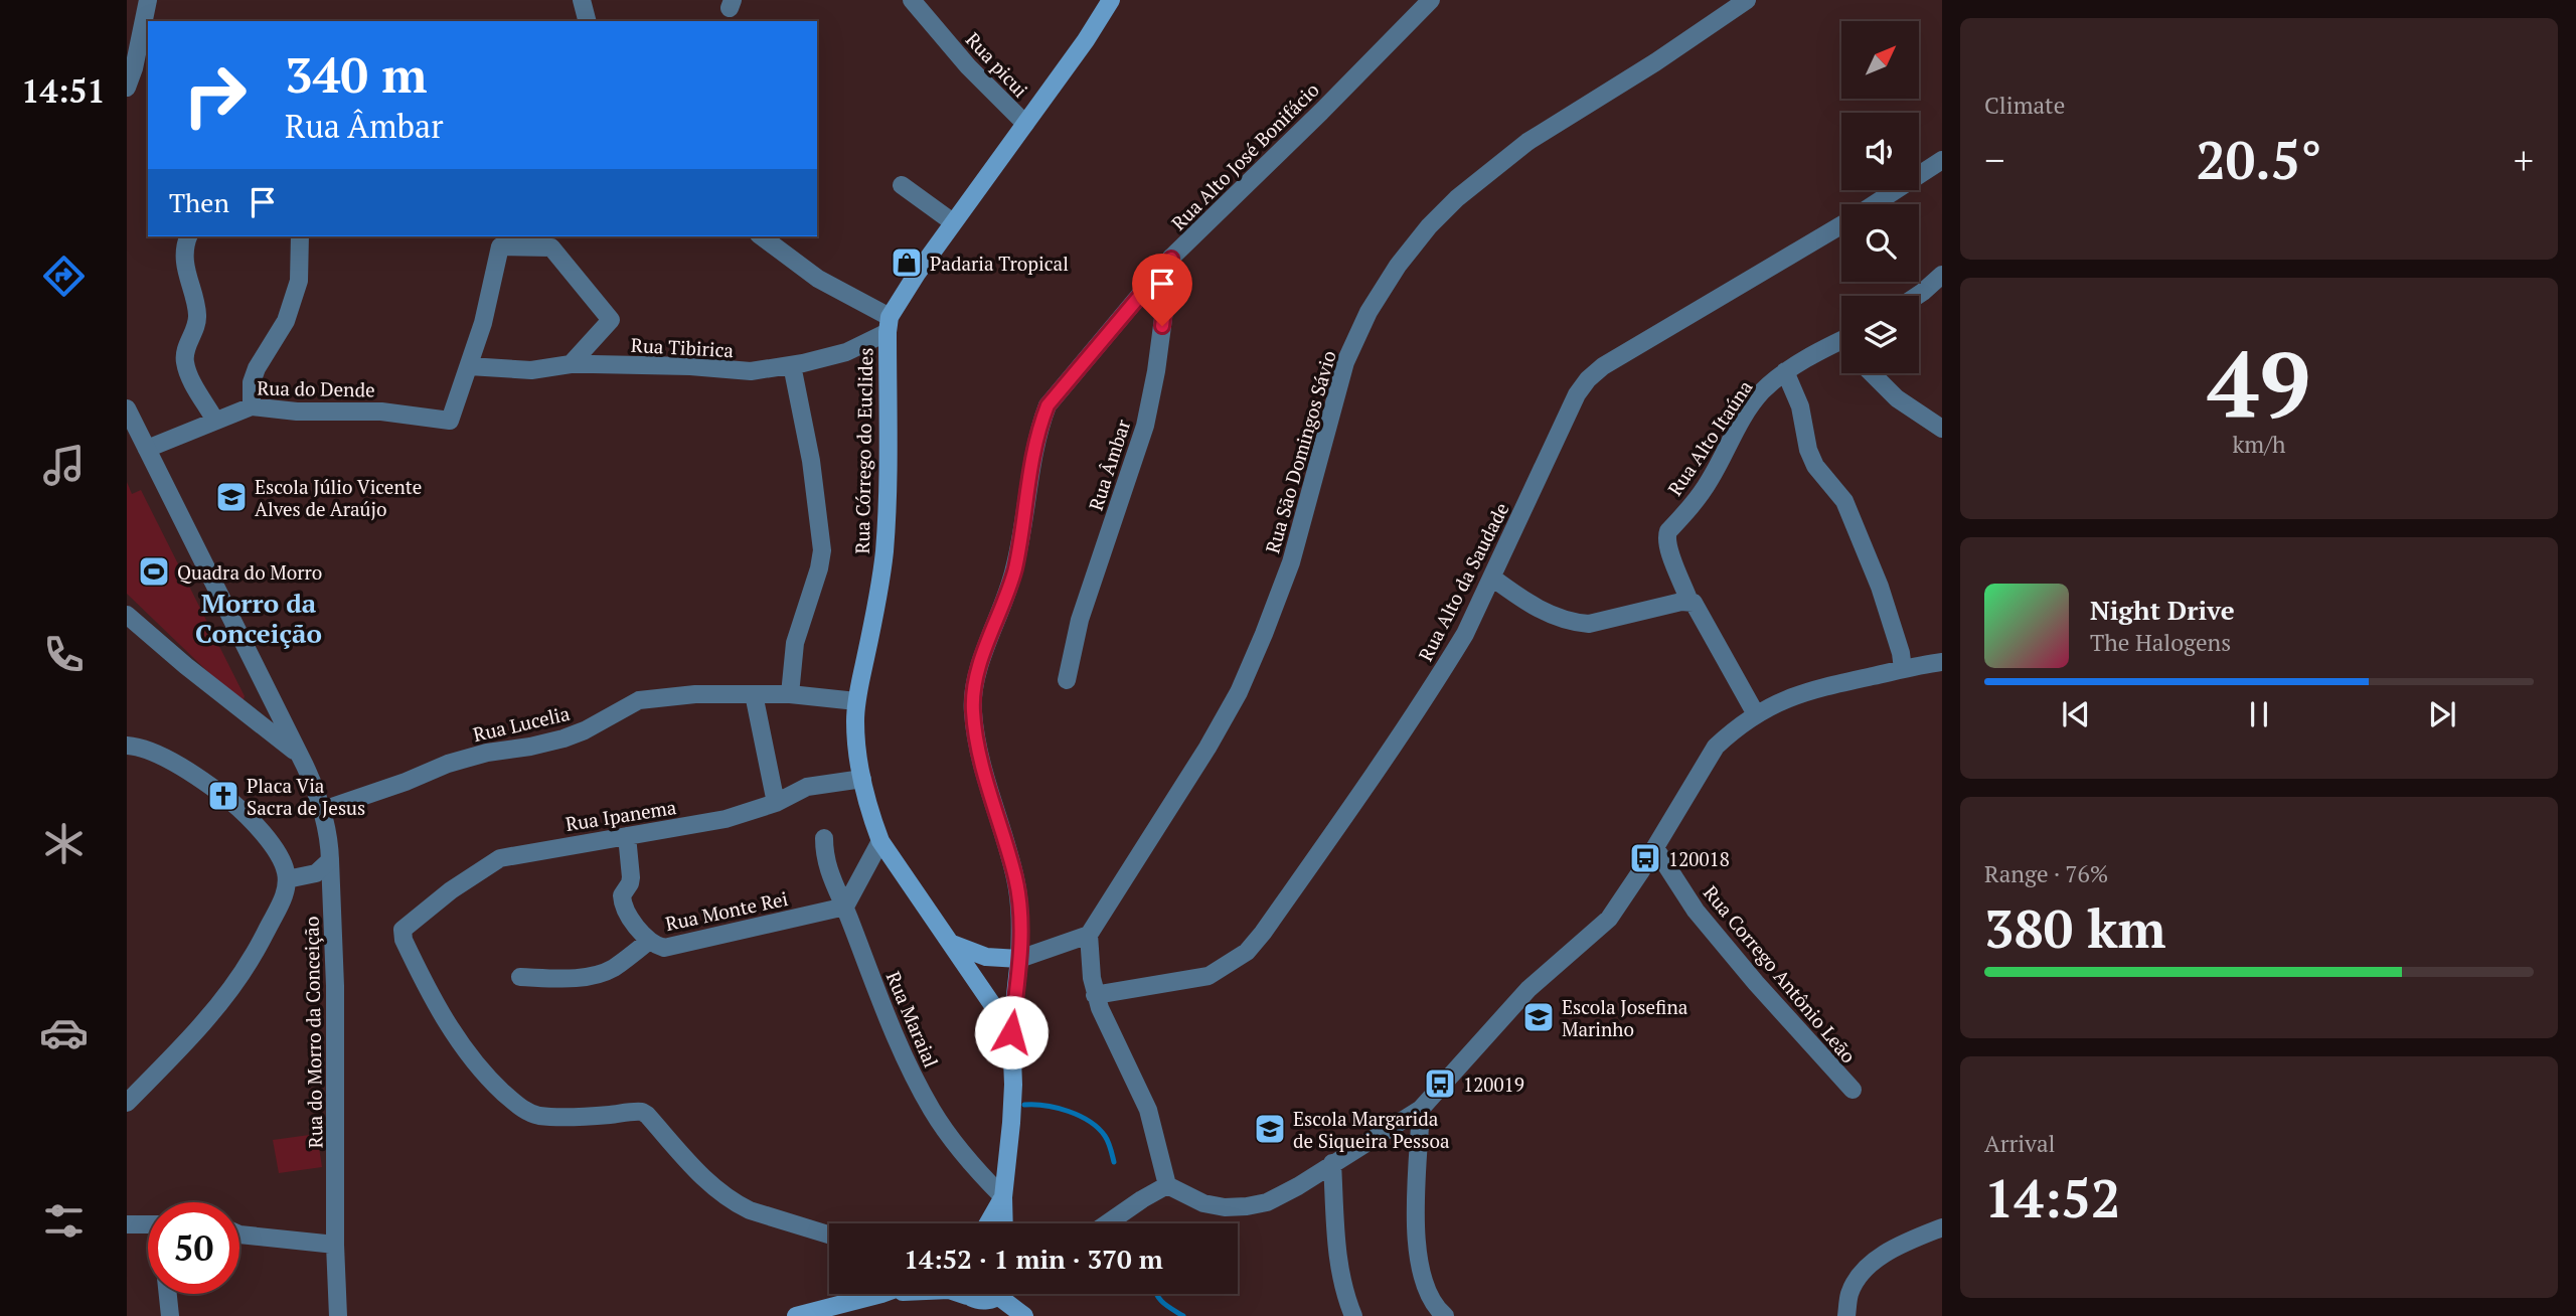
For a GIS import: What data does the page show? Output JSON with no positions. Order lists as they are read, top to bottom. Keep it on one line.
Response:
{"streets":{"main road":["Rua Alto José Bonifácio","Rua Córrego do Euclides"],"street":["Rua picui","Rua Tibirica","Rua do Dende","Rua Alto Itaúna","Rua São Domingos Sávio","Rua Âmbar","Rua Alto da Saudade","Rua Lucelia","Rua Ipanema","Rua Monte Rei","Rua Corrego Antônio Leão","Rua Maraial","Rua do Morro da Conceição"]},"crossings":[["Rua Alto José Bonifácio","Rua Córrego do Euclides"],["Rua Alto José Bonifácio","Rua Âmbar"],["Rua Alto José Bonifácio","Rua Maraial"],["Rua Tibirica","Rua do Dende"],["Rua Tibirica","Rua Córrego do Euclides"],["Rua do Dende","Rua do Morro da Conceição"],["Rua Córrego do Euclides","Rua Lucelia"],["Rua Córrego do Euclides","Rua Ipanema"],["Rua Lucelia","Rua do Morro da Conceição"],["Rua Ipanema","Rua Monte Rei"],["Rua Monte Rei","Rua Maraial"]],"districts":["Morro da Conceição"],"places":{"shop":["Padaria Tropical"],"school or university":["Escola Júlio Vicente Alves de Araújo","Escola Josefina Marinho","Escola Margarida de Siqueira Pessoa"],"sports":["Quadra do Morro"],"church":["Placa Via Sacra de Jesus"],"bus stop":["120018","120019"]},"north":"top right","page":{"tabs":"14:51","tile":["Climate",["49","km/h"],["Range · 76%","380 km"],["Arrival","14:52"]],"turn":["340 m","Rua Âmbar"],"heat":["−","20.5°","+"],"then":"Then","song":["Night Drive","The Halogens"],"limit":"50","trip":"14:52 · 1 min · 370 m"}}
